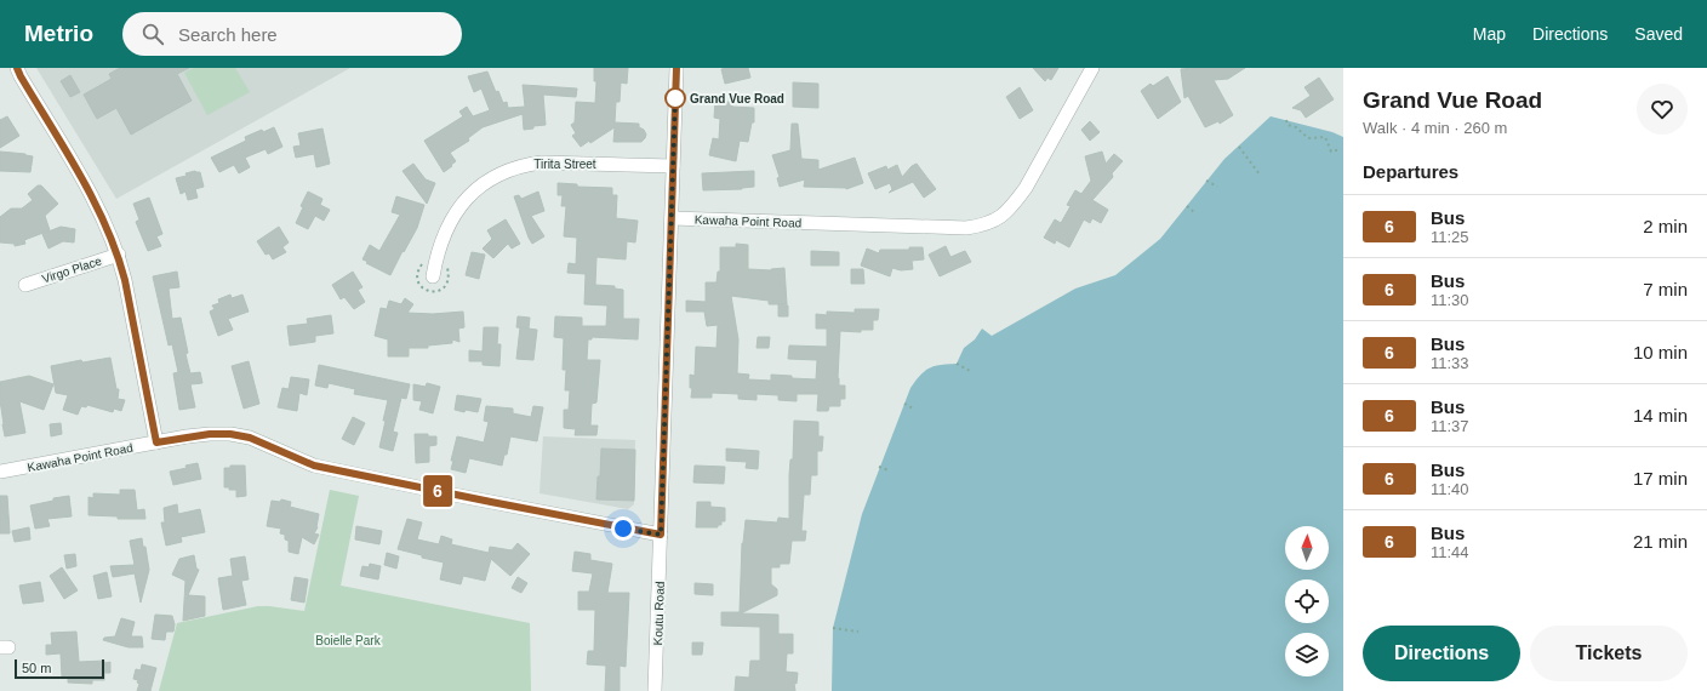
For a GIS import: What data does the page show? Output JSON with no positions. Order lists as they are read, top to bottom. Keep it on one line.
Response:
{"streets":{"street":["Tirita Street","Kawaha Point Road","Virgo Place","Koutu Road"]},"crossings":[["Kawaha Point Road","Koutu Road"]],"parks":["Boielle Park"],"places":["Grand Vue Road"],"lines":["bus line 6"],"scale_bar":"50 m","north":"top","page":{"header":"Metrio","search":"Search here","nav":["Map","Directions","Saved"],"on_map":"6","heading":[["Grand Vue Road","Walk · 4 min · 260 m"],"Departures"],"list":[{"mark":"6","name":"Bus","note":"11:25","value":"2 min"},{"mark":"6","name":"Bus","note":"11:30","value":"7 min"},{"mark":"6","name":"Bus","note":"11:33","value":"10 min"},{"mark":"6","name":"Bus","note":"11:37","value":"14 min"},{"mark":"6","name":"Bus","note":"11:40","value":"17 min"},{"mark":"6","name":"Bus","note":"11:44","value":"21 min"}],"buttons":["Directions","Tickets"],"scale":"50 m"}}
